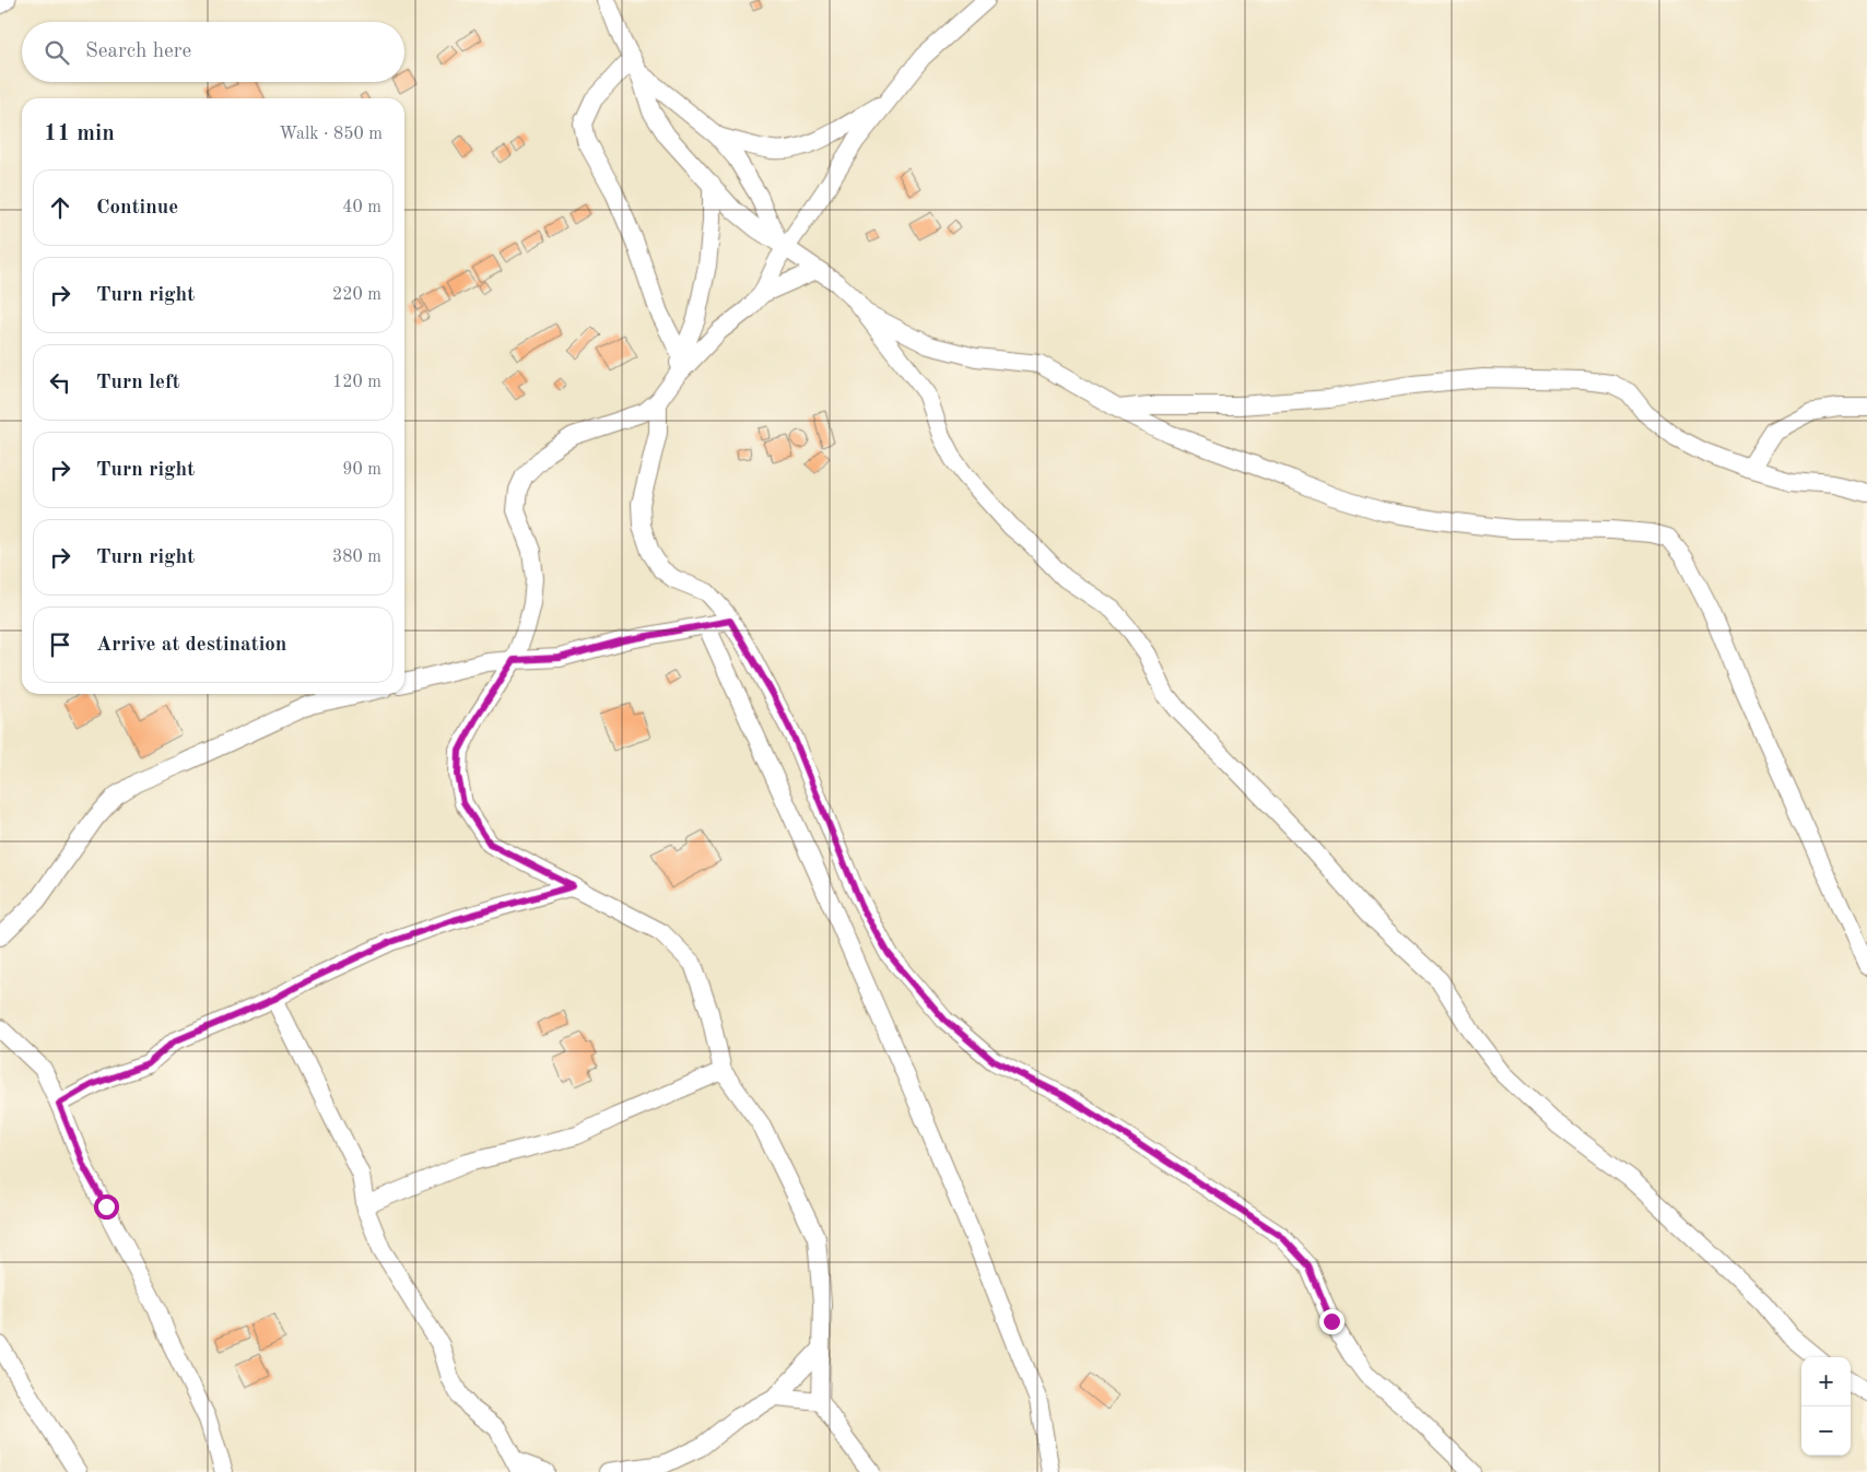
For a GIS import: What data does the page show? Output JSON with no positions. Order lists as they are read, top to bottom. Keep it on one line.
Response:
{"page":{"search":"Search here","heading":["11 min","Walk · 850 m"],"list":[["Continue","40 m"],["Turn right","220 m"],["Turn left","120 m"],["Turn right","90 m"],["Turn right","380 m"],"Arrive at destination"],"map_buttons":["+","−"]}}
